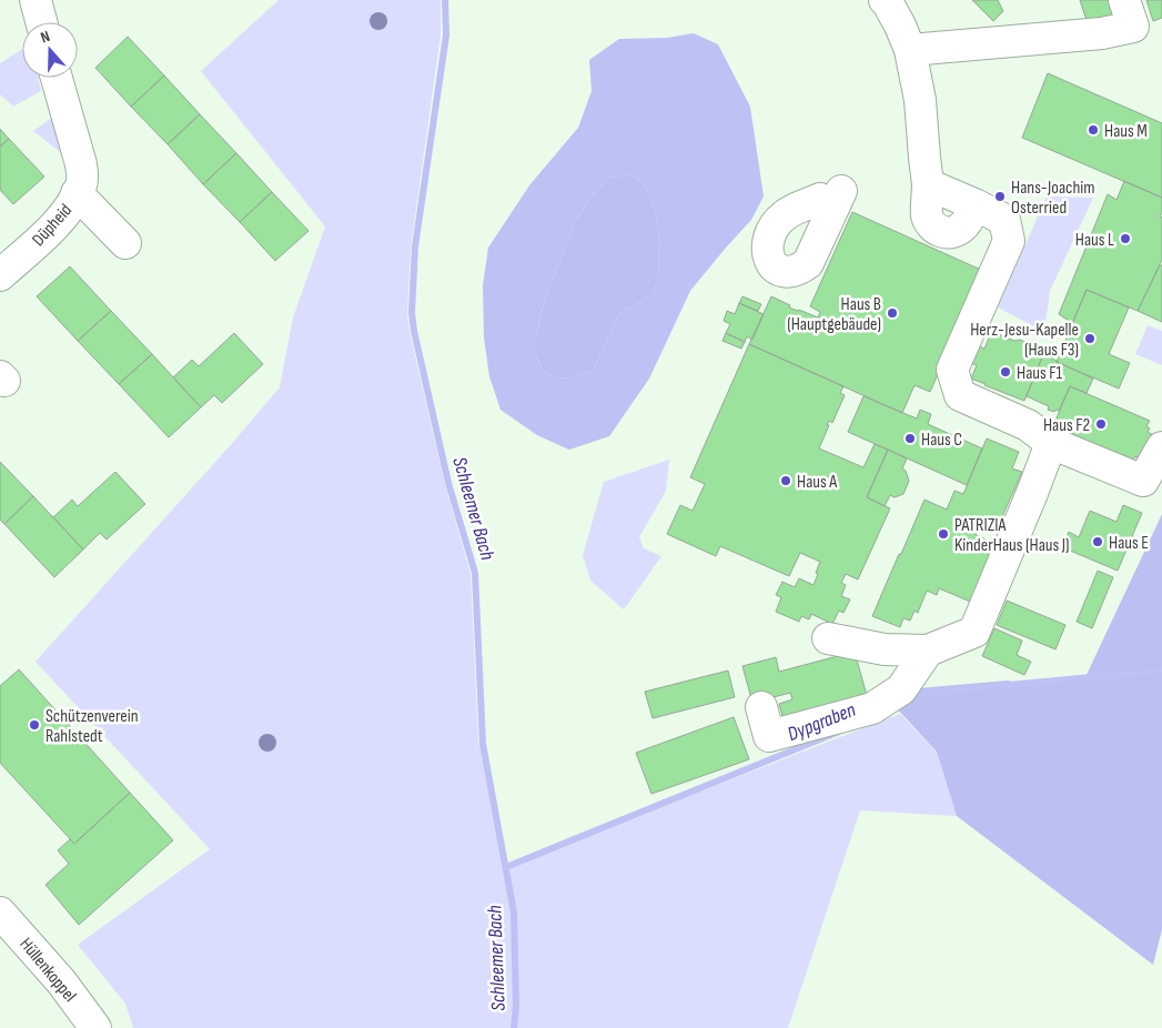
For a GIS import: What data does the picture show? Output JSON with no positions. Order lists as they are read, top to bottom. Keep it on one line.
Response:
{"streets":{"street":["Düpheid","Hüllenkoppel"]},"water":["Schleemer Bach","Dypgraben"],"places":["Haus M","Hans-Joachim Osterried","Haus L","Haus B (Hauptgebäude)","Herz-Jesu-Kapelle (Haus F3)","Haus F1","Haus F2","Haus C","Haus A","PATRIZIA KinderHaus (Haus J)","Haus E","Schützenverein Rahlstedt"],"north":"top"}
